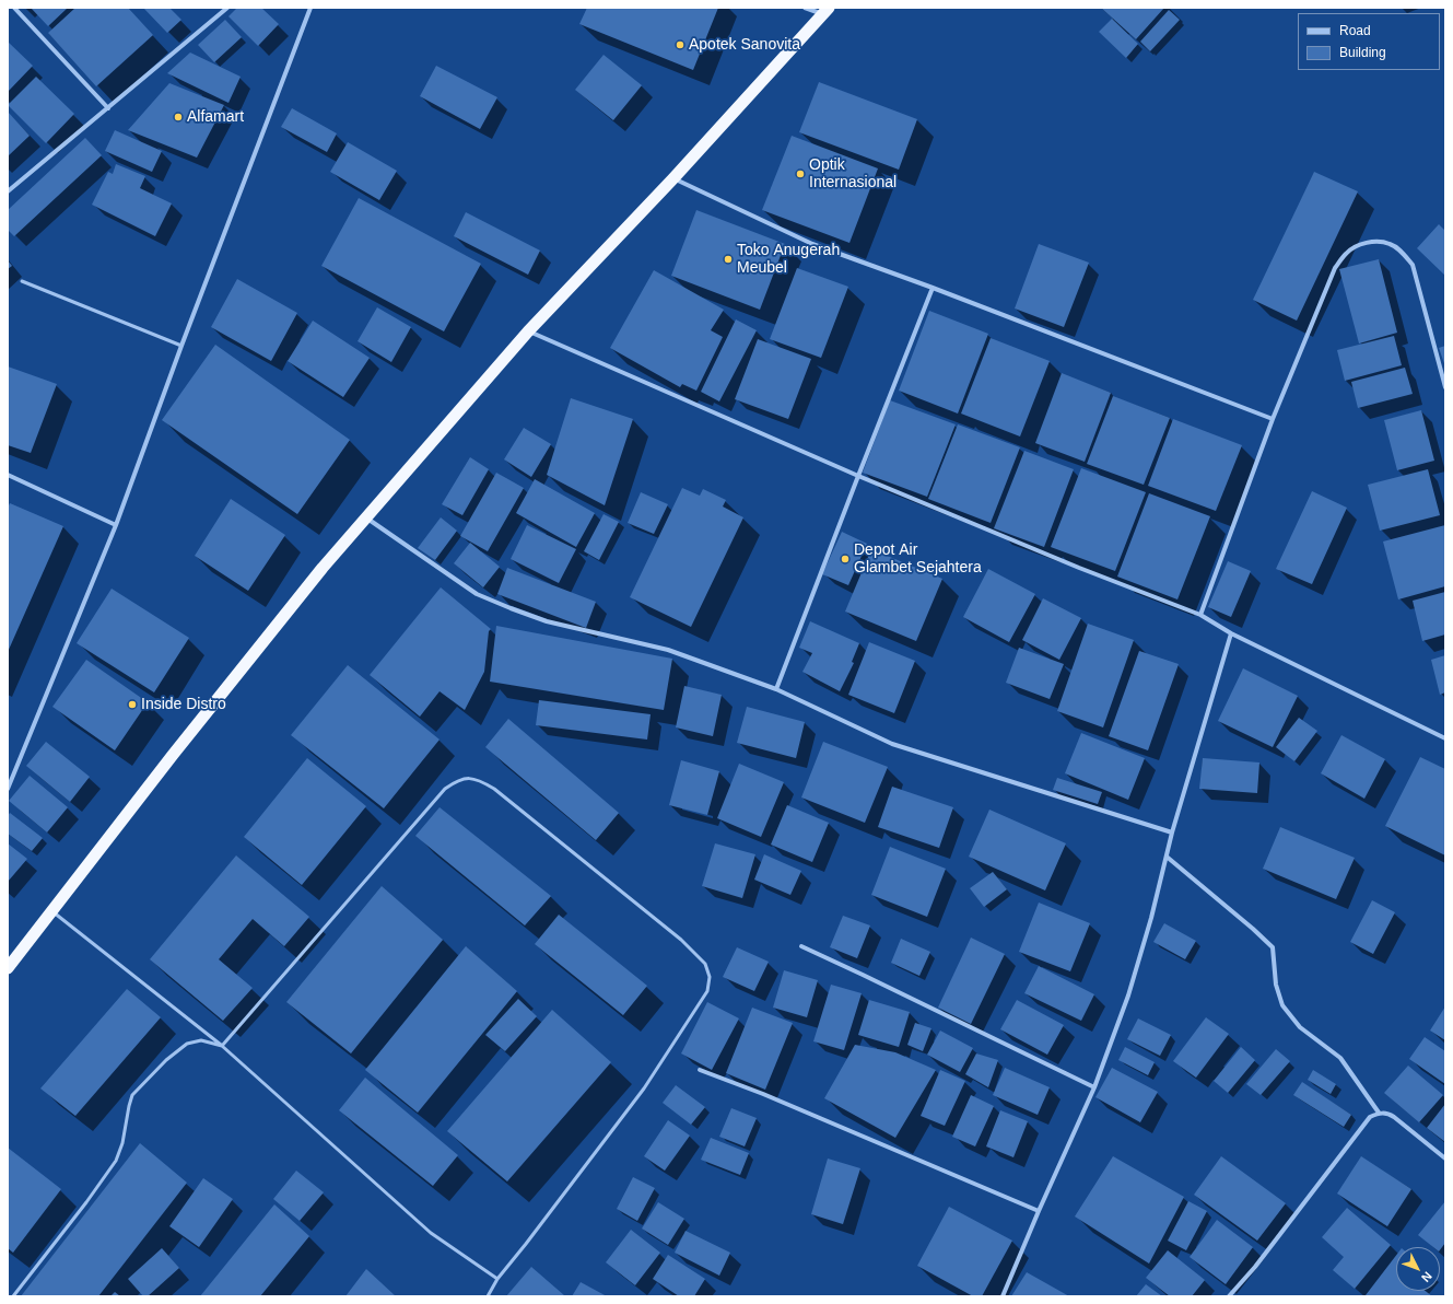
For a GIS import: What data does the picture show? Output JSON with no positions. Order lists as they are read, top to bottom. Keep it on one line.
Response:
{"places":["Apotek Sanovita","Alfamart","Optik Internasional","Toko Anugerah Meubel","Depot Air Glambet Sejahtera","Inside Distro"],"legend":["Road","Building"],"north":"bottom right"}
